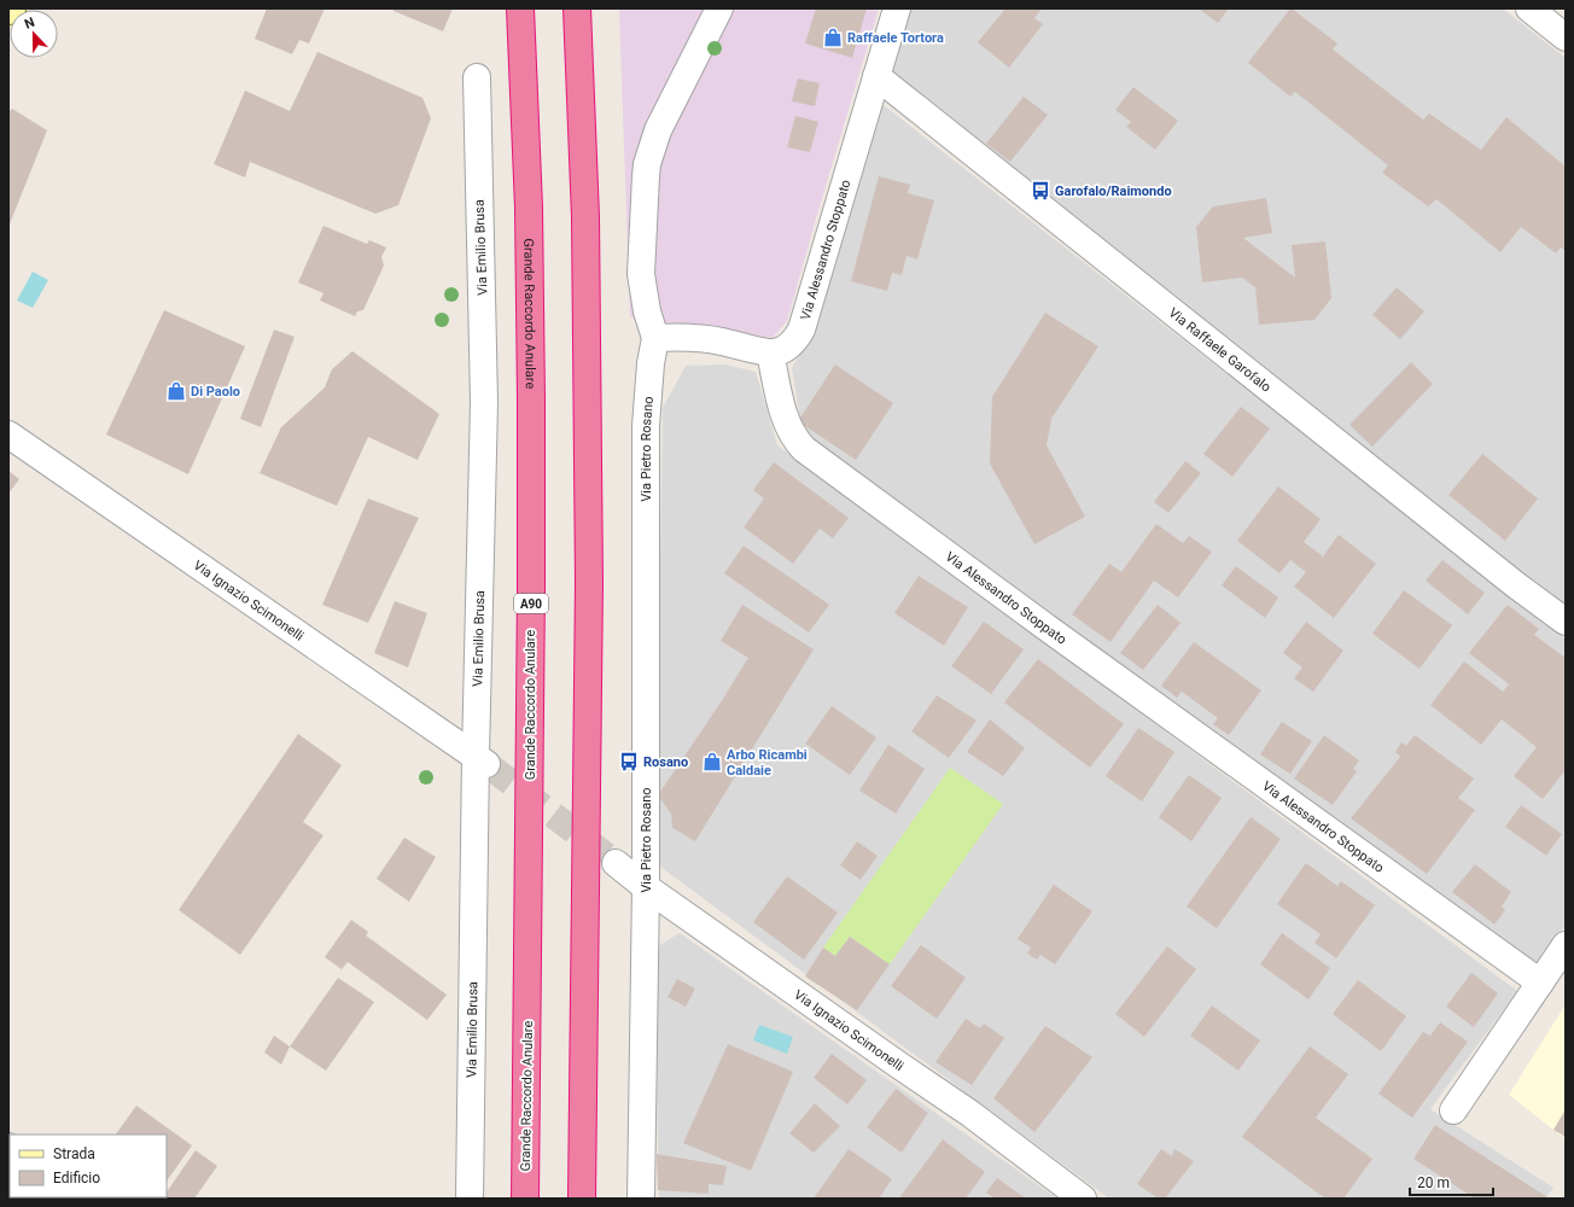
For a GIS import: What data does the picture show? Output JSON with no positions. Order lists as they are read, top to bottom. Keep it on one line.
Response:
{"streets":{"highway":["Grande Raccordo Anulare","A90"],"street":["Via Emilio Brusa","Via Alessandro Stoppato","Via Raffaele Garofalo","Via Pietro Rosano","Via Ignazio Scimonelli"]},"crossings":[["Via Emilio Brusa","Via Ignazio Scimonelli"],["Via Alessandro Stoppato","Via Raffaele Garofalo"],["Via Pietro Rosano","Via Ignazio Scimonelli"]],"places":{"shop":["Raffaele Tortora","Di Paolo","Arbo Ricambi Caldaie"],"bus stop":["Garofalo/Raimondo","Rosano"]},"legend":["Strada","Edificio"],"scale_bar":"20 m","north":"top"}
